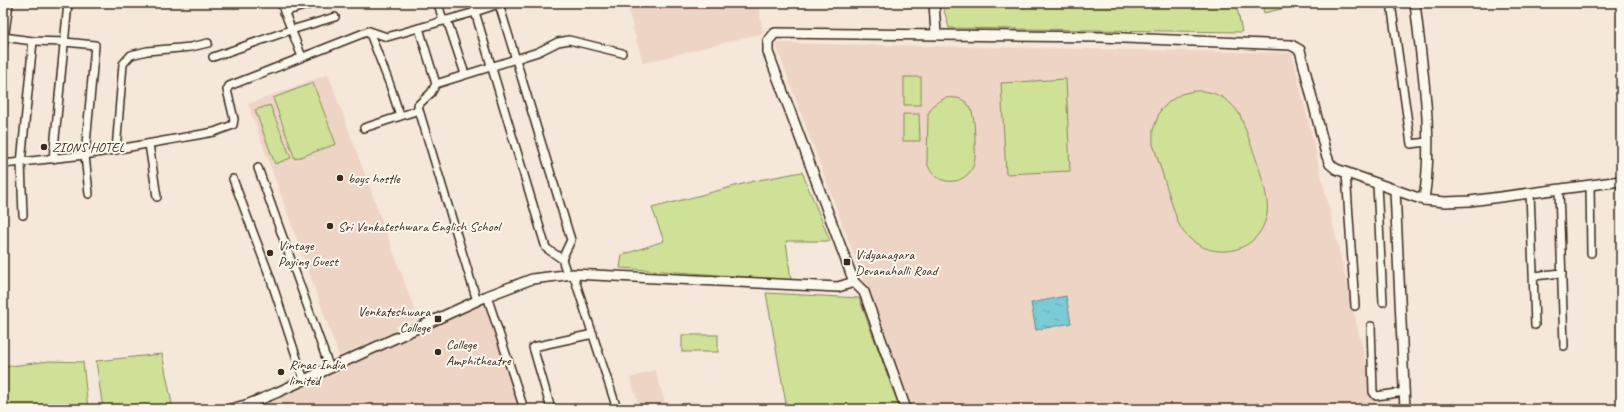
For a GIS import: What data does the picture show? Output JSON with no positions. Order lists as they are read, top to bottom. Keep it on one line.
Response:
{"places":{"other":["ZIONS HOTEL","boys hostle","Sri Venkateshwara English School","Vintage Paying Guest","College Amphitheatre","Rinac India limited"],"transit":["Vidyanagara Devanahalli Road","Venkateshwara College"]}}
